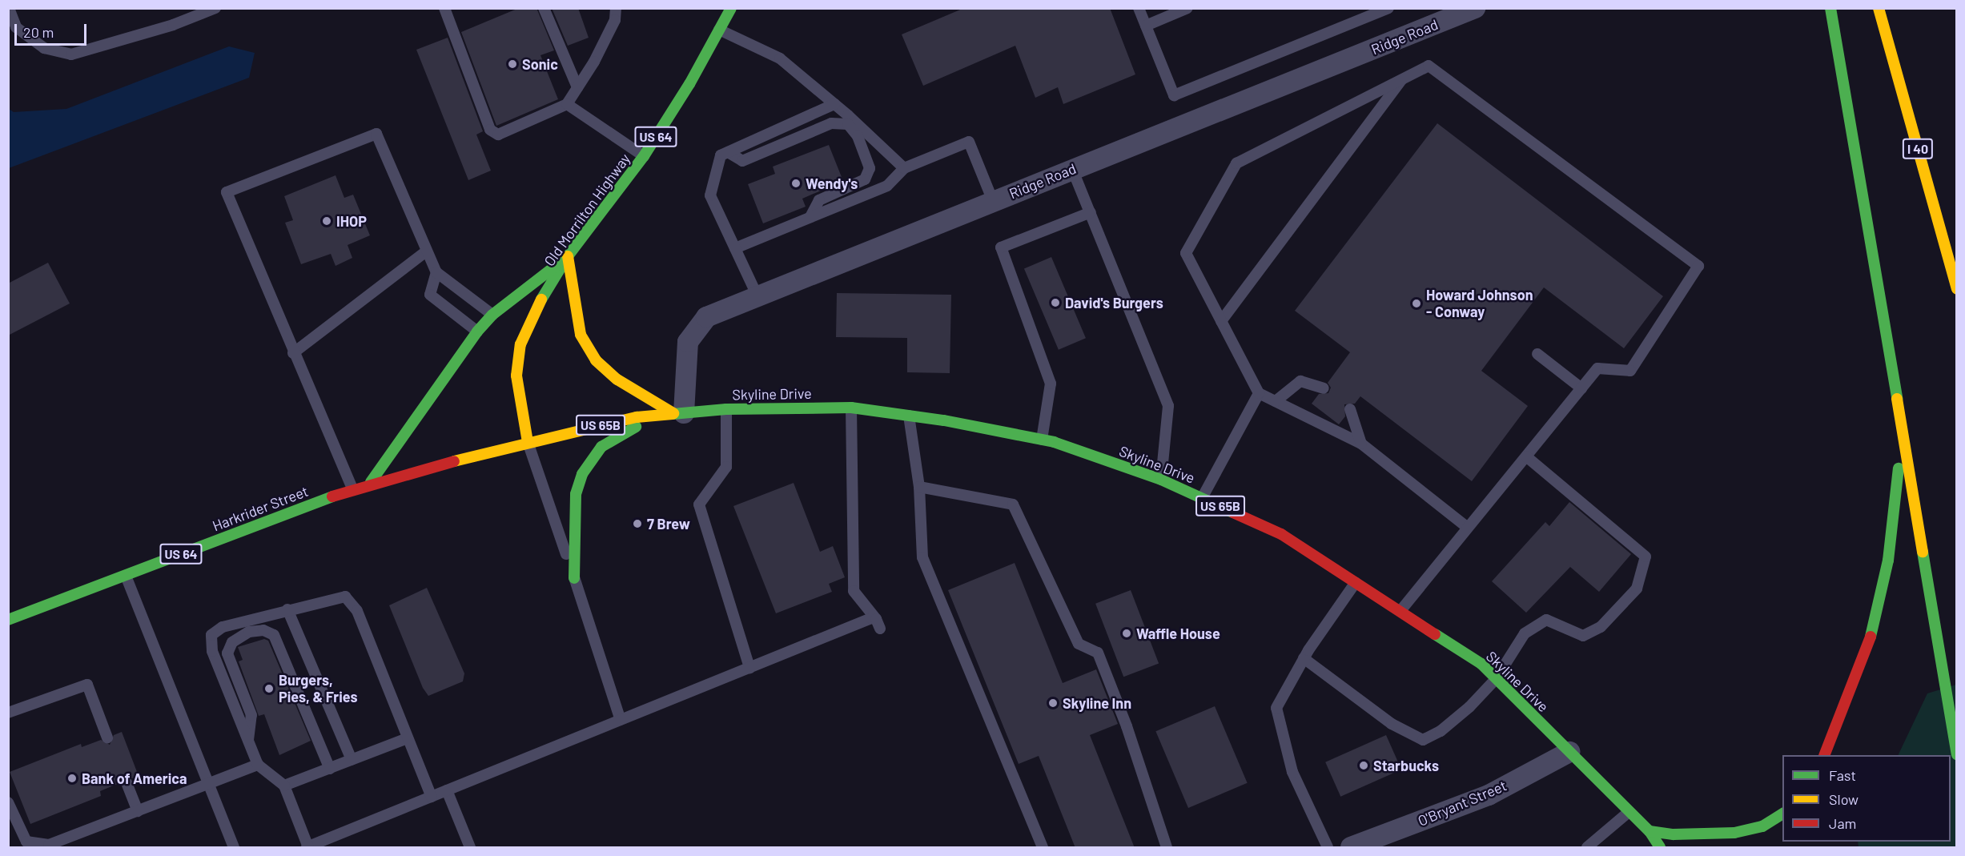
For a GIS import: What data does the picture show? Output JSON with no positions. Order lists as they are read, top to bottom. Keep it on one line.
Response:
{"streets":{"main road":["US 64","I 40","Old Morrilton Highway","Skyline Drive","US 65B","Harkrider Street"],"street":["Ridge Road","O'Bryant Street"]},"crossings":[["Ridge Road","Skyline Drive"],["US 64","Old Morrilton Highway"],["US 64","Harkrider Street"],["Old Morrilton Highway","Skyline Drive"],["Old Morrilton Highway","Harkrider Street"],["Skyline Drive","Harkrider Street"],["Skyline Drive","O'Bryant Street"]],"places":["Sonic","Wendy's","IHOP","David's Burgers","Howard Johnson - Conway","7 Brew","Waffle House","Burgers, Pies, & Fries","Skyline Inn","Starbucks","Bank of America"],"legend":["Fast","Slow","Jam"],"scale_bar":"20 m"}
